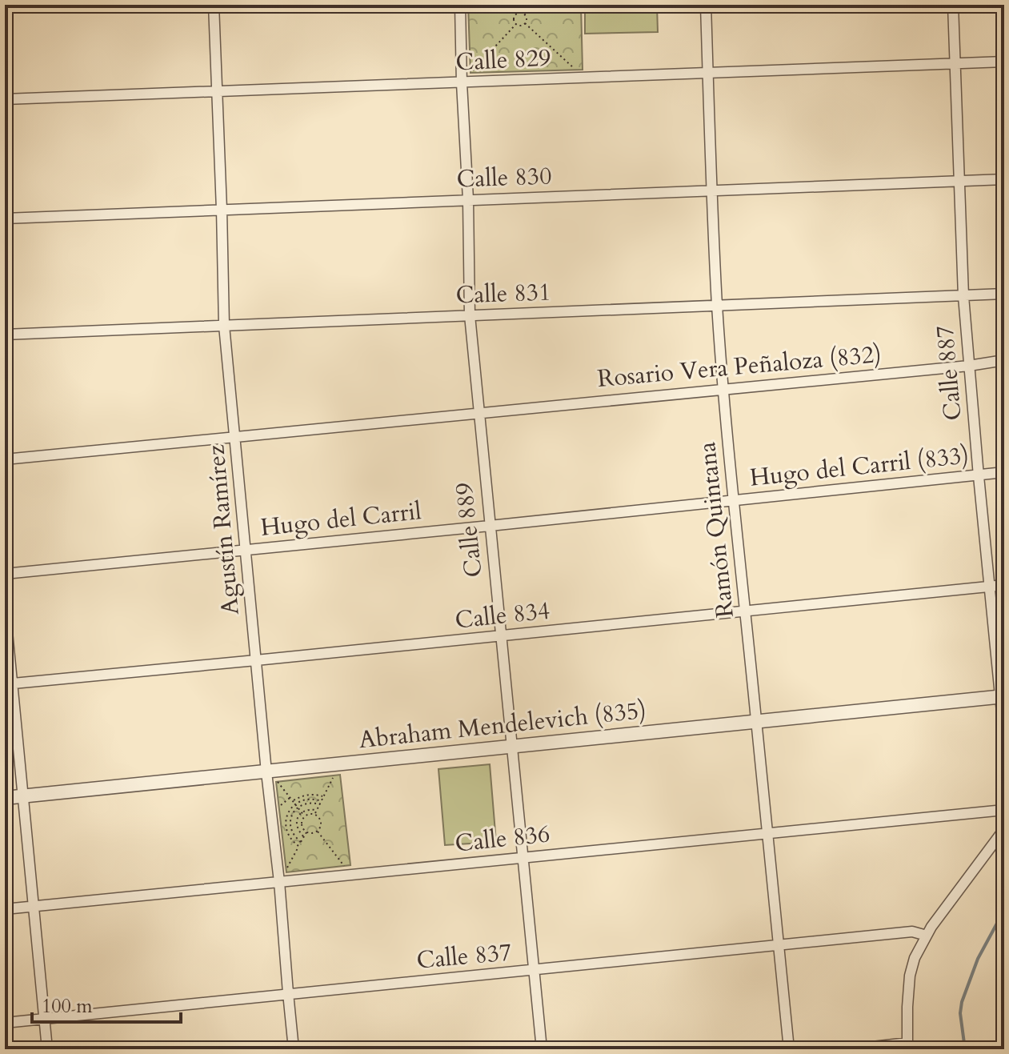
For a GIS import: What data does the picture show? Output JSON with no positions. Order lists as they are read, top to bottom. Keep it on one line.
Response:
{"streets":{"street":["Calle 829","Calle 830","Calle 831","Rosario Vera Peñaloza (832)","Calle 887","Hugo del Carril (833)","Hugo del Carril","Agustín Ramírez","Calle 889","Ramón Quintana","Calle 834","Abraham Mendelevich (835)","Calle 836","Calle 837"]},"crossings":[["Calle 829","Calle 887"],["Calle 829","Agustín Ramírez"],["Calle 829","Calle 889"],["Calle 829","Ramón Quintana"],["Calle 830","Calle 887"],["Calle 830","Agustín Ramírez"],["Calle 830","Calle 889"],["Calle 830","Ramón Quintana"],["Calle 831","Calle 887"],["Calle 831","Agustín Ramírez"],["Calle 831","Calle 889"],["Calle 831","Ramón Quintana"],["Rosario Vera Peñaloza (832)","Calle 887"],["Rosario Vera Peñaloza (832)","Agustín Ramírez"],["Rosario Vera Peñaloza (832)","Calle 889"],["Rosario Vera Peñaloza (832)","Ramón Quintana"],["Calle 887","Hugo del Carril (833)"],["Calle 887","Calle 834"],["Calle 887","Abraham Mendelevich (835)"],["Hugo del Carril (833)","Hugo del Carril"],["Hugo del Carril (833)","Calle 889"],["Hugo del Carril (833)","Ramón Quintana"],["Hugo del Carril","Agustín Ramírez"],["Hugo del Carril","Calle 889"],["Agustín Ramírez","Calle 834"],["Agustín Ramírez","Abraham Mendelevich (835)"],["Agustín Ramírez","Calle 836"],["Agustín Ramírez","Calle 837"],["Calle 889","Calle 834"],["Calle 889","Abraham Mendelevich (835)"],["Calle 889","Calle 836"],["Calle 889","Calle 837"],["Ramón Quintana","Calle 834"],["Ramón Quintana","Abraham Mendelevich (835)"],["Ramón Quintana","Calle 836"],["Ramón Quintana","Calle 837"]],"scale_bar":"100 m"}
